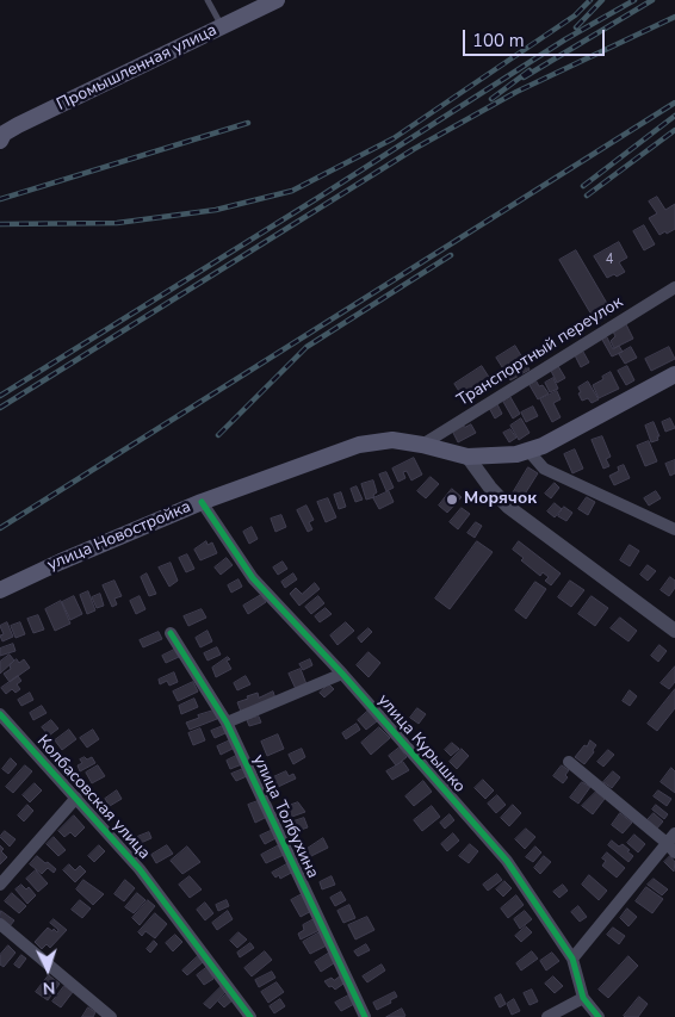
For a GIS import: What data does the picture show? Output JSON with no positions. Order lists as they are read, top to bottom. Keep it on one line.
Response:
{"streets":{"main road":["Промышленная улица","улица Новостройка"],"street":["Транспортный переулок","улица Курышко","Колбасовская улица","улица Толбухина"]},"crossings":[["Транспортный переулок","улица Новостройка"],["улица Новостройка","улица Курышко"]],"places":["Морячок"],"house_numbers":["4"],"scale_bar":"100 m","north":"bottom"}
